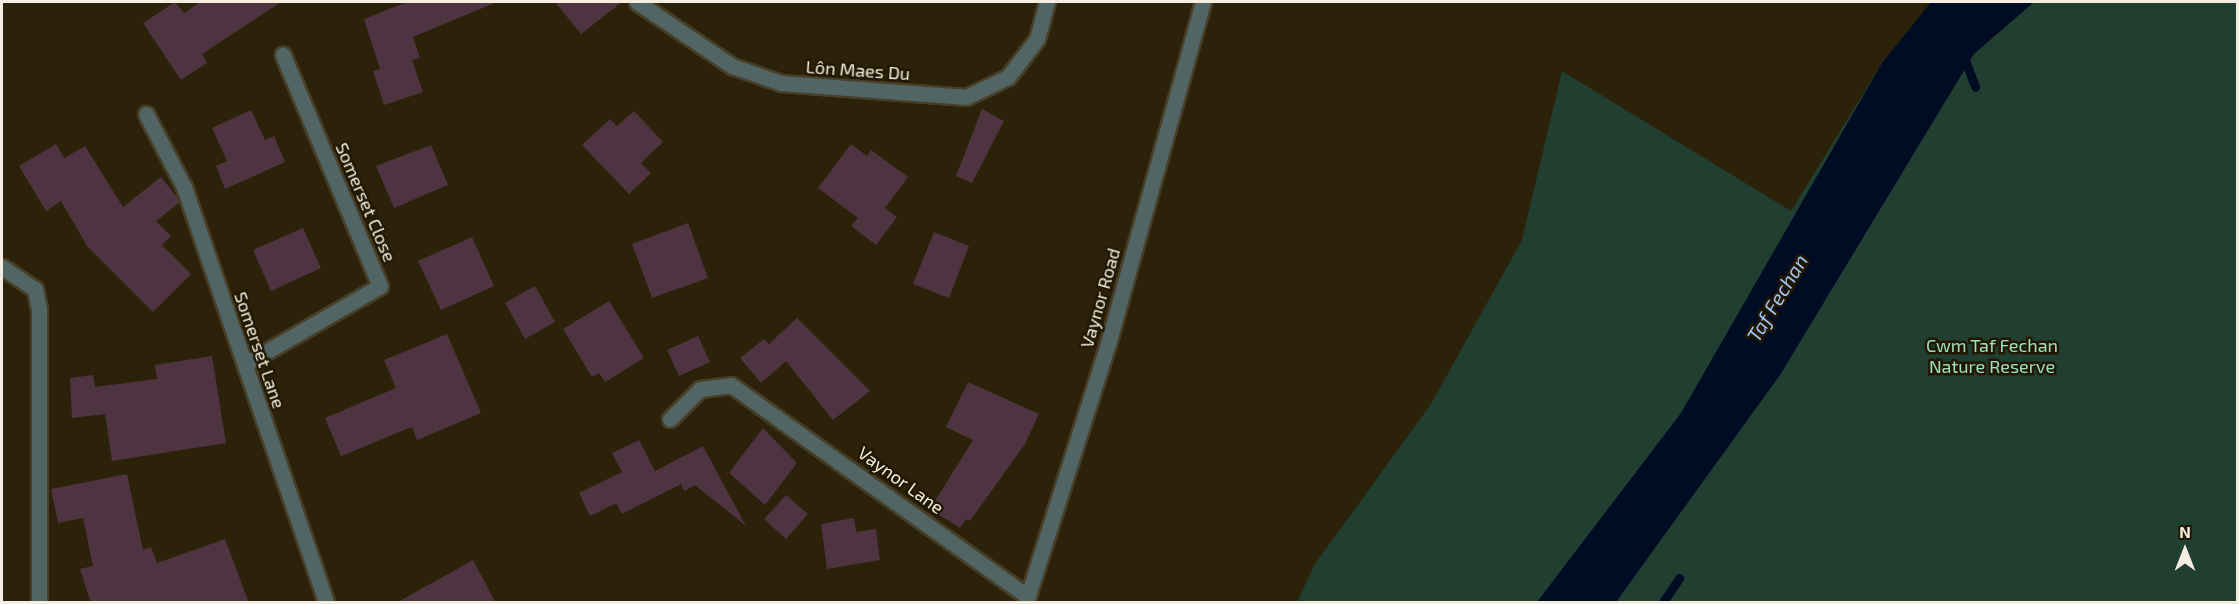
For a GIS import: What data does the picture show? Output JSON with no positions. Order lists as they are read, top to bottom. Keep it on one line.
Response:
{"streets":{"street":["Lôn Maes Du","Somerset Close","Vaynor Road","Somerset Lane","Vaynor Lane"]},"crossings":[["Somerset Close","Somerset Lane"],["Vaynor Road","Vaynor Lane"]],"water":["Taf Fechan"],"parks":["Cwm Taf Fechan Nature Reserve"],"north":"top"}
